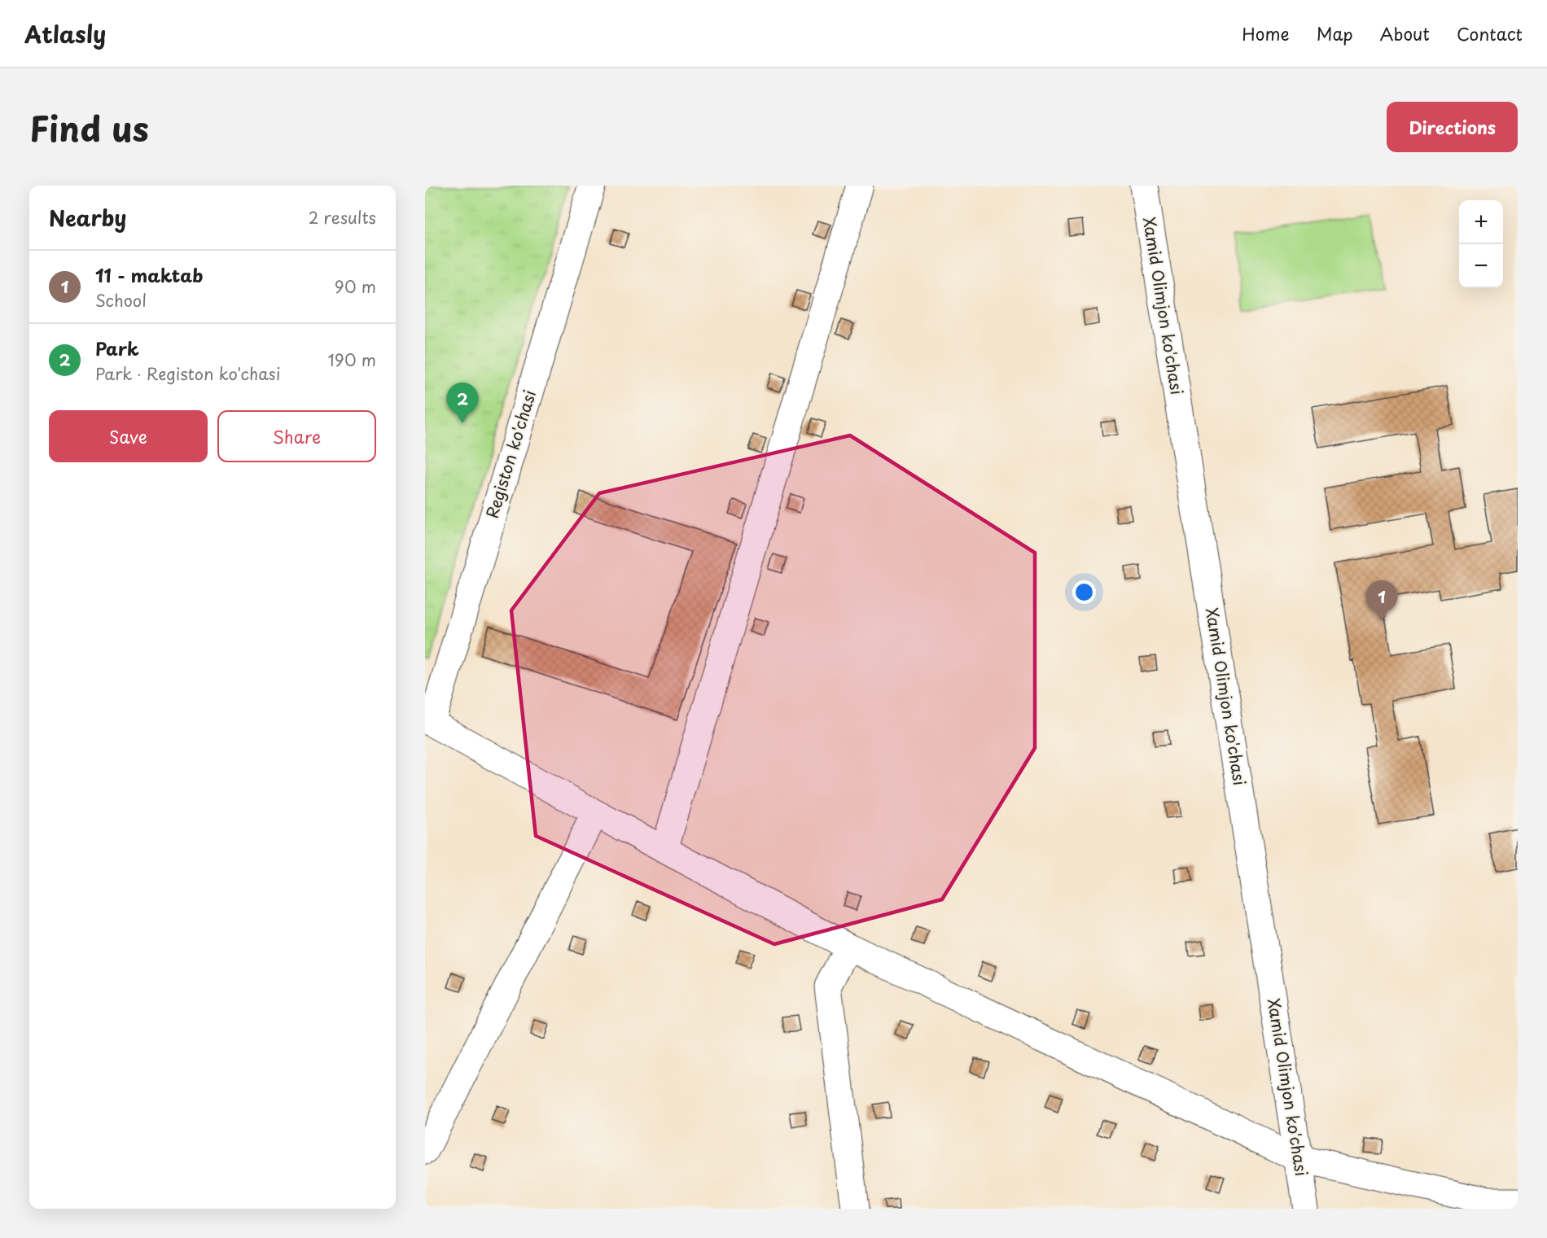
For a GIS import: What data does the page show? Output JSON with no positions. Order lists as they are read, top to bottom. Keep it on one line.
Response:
{"streets":{"street":["Xamid Olimjon ko'chasi","Registon ko'chasi"]},"page":{"header":"Atlasly","nav":["Home","Map","About","Contact"],"title":"Find us","buttons":["Directions",["Save","Share"]],"heading":["Nearby","2 results"],"map_buttons":["+","−"],"list":[{"mark":"1","name":"11 - maktab","note":"School","value":"90 m"},{"mark":"2","name":"Park","note":"Park · Registon ko'chasi","value":"190 m"}],"pins":["2","1"]}}
